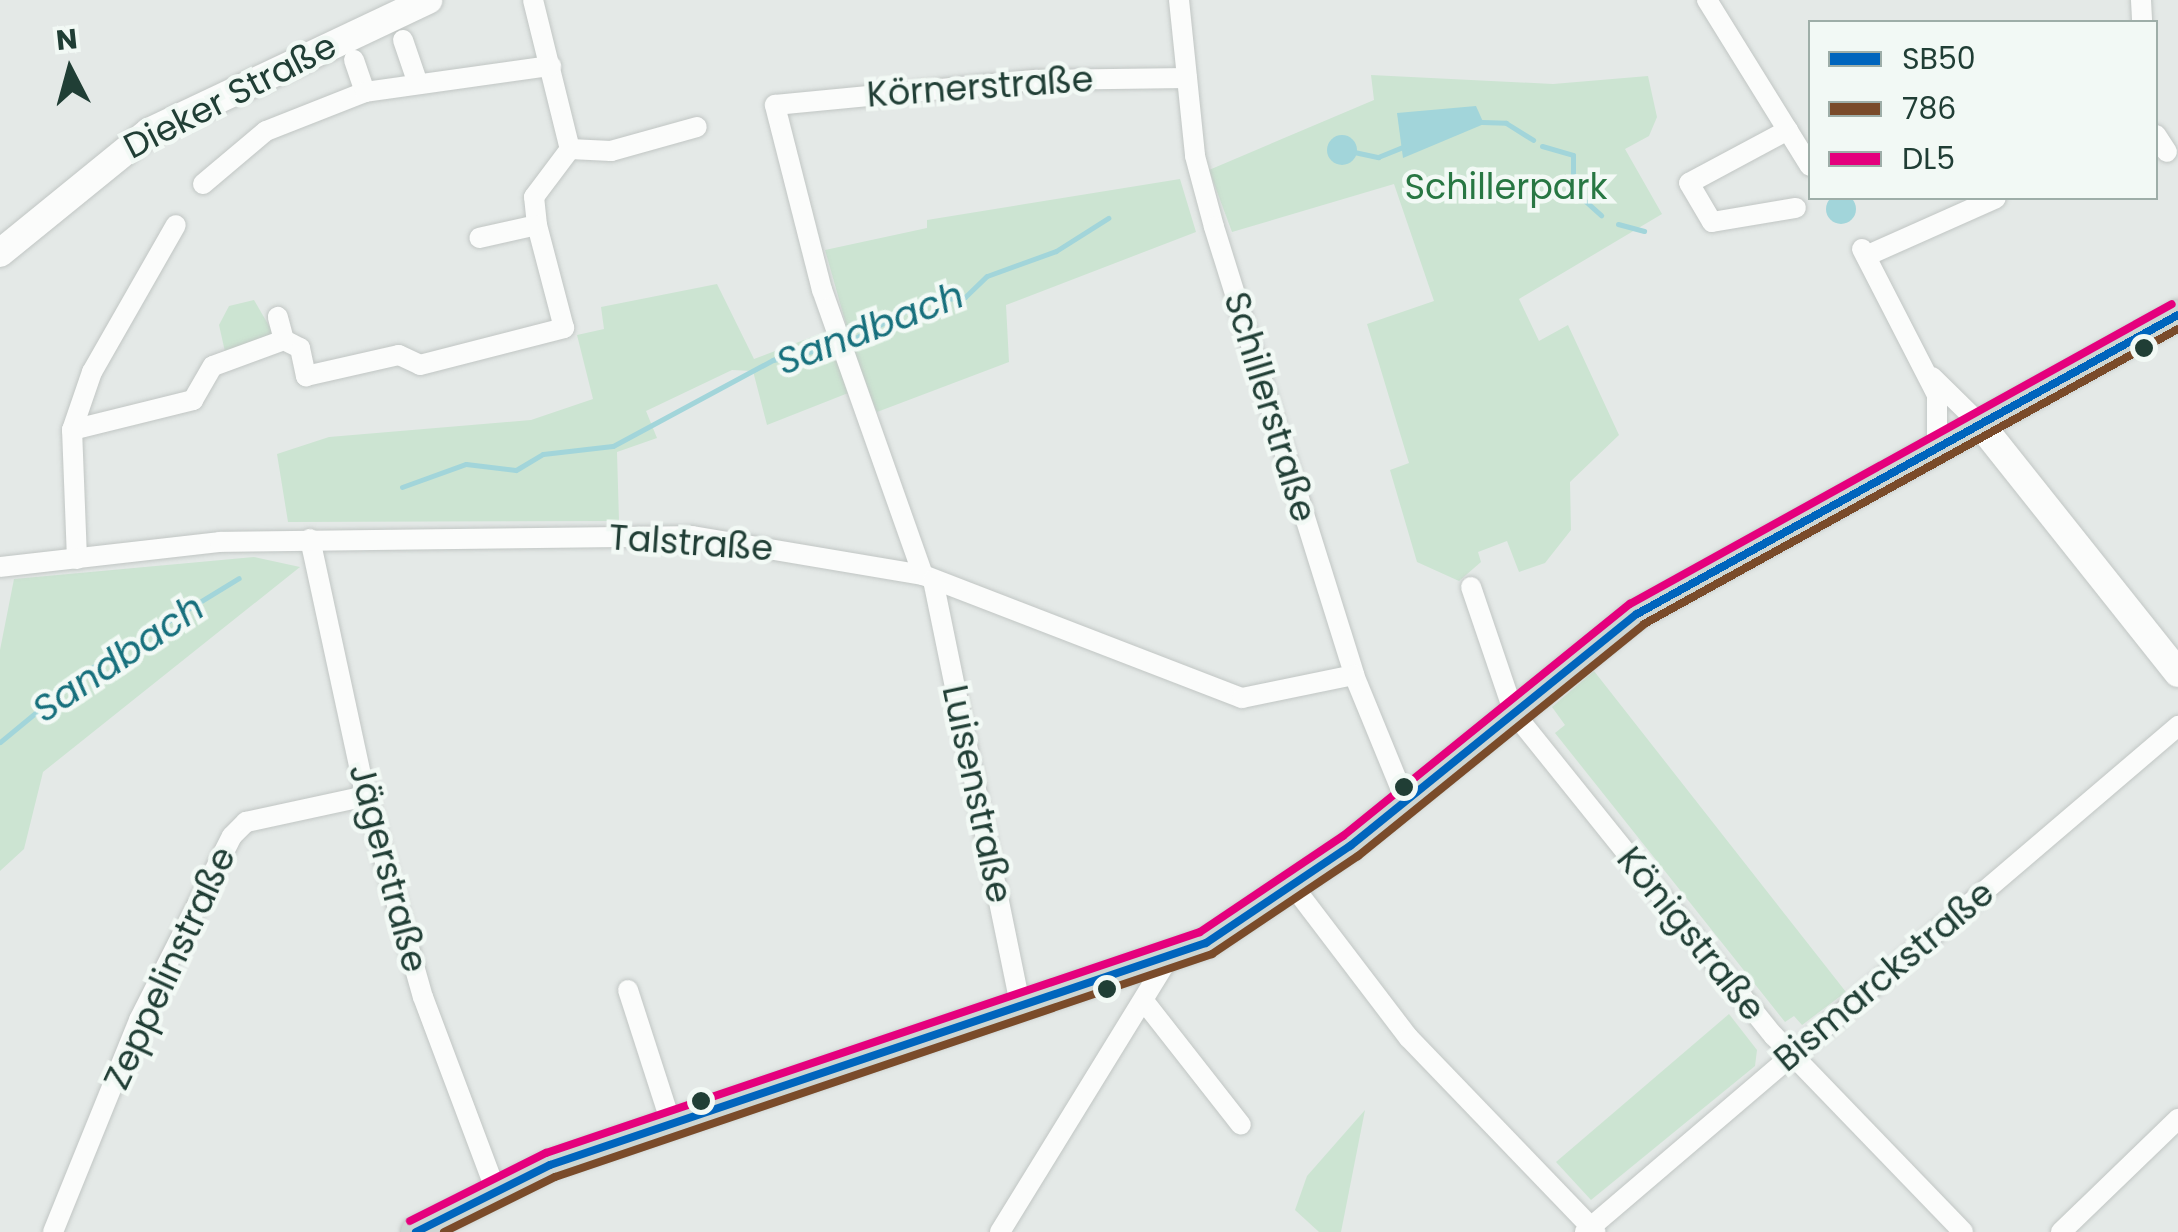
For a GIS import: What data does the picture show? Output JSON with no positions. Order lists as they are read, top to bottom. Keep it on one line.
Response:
{"streets":{"street":["Körnerstraße","Dieker Straße","Schillerstraße","Talstraße","Luisenstraße","Jägerstraße","Königstraße","Zeppelinstraße","Bismarckstraße"]},"crossings":[["Körnerstraße","Schillerstraße"],["Körnerstraße","Luisenstraße"],["Schillerstraße","Talstraße"],["Talstraße","Luisenstraße"],["Talstraße","Jägerstraße"],["Jägerstraße","Zeppelinstraße"],["Königstraße","Bismarckstraße"]],"water":["Sandbach"],"parks":["Schillerpark"],"lines":["transit line DL5","transit line SB50","transit line 786"],"legend":["SB50","786","DL5"],"north":"top"}
